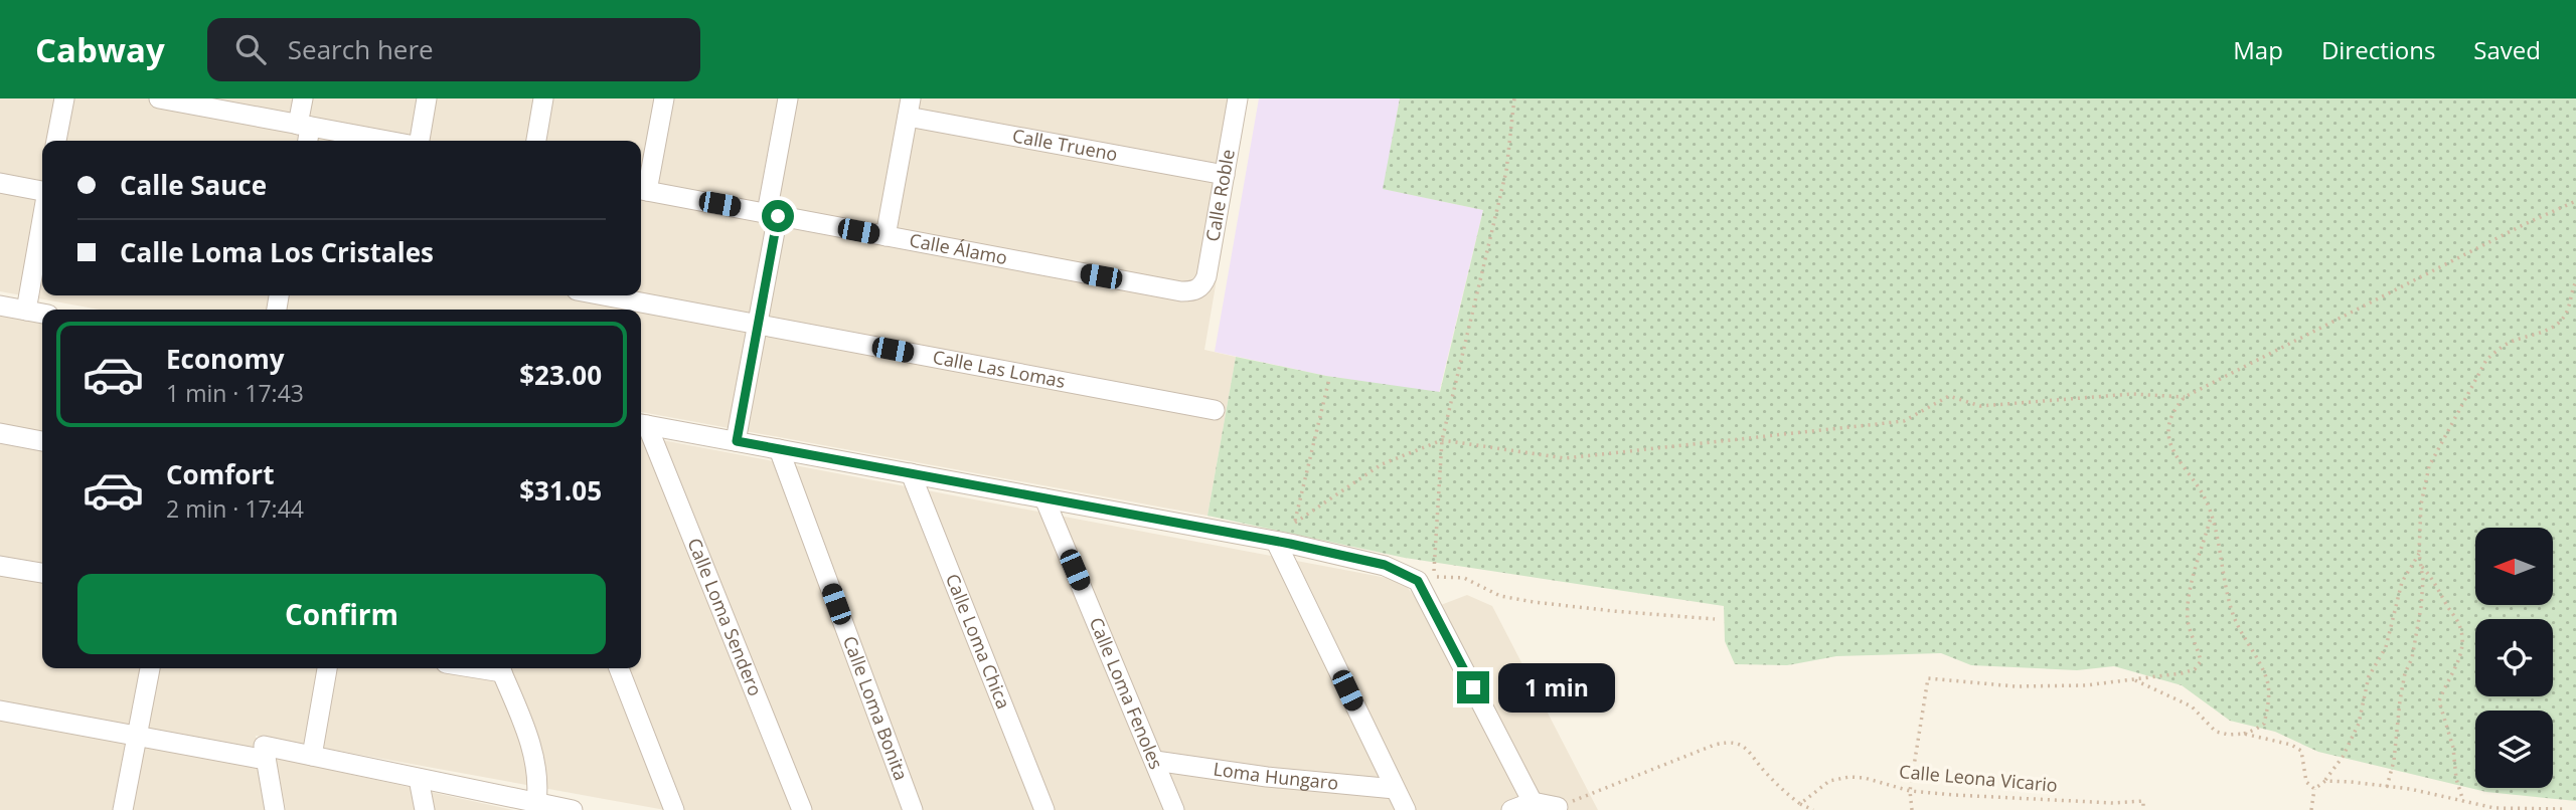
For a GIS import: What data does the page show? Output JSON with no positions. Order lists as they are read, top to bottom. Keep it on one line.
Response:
{"streets":{"street":["Calle Trueno","Calle Roble","Calle Álamo","Calle Las Lomas","Calle Loma Sendero","Calle Loma Chica","Calle Loma Fenoles","Calle Loma Bonita","Loma Hungaro"],"path":["Calle Leona Vicario"]},"crossings":[["Calle Trueno","Calle Roble"],["Calle Roble","Calle Álamo"],["Calle Loma Fenoles","Loma Hungaro"]],"north":"left","page":{"header":"Cabway","search":"Search here","nav":["Map","Directions","Saved"],"banner":["Calle Sauce","Calle Loma Los Cristales"],"list":[{"name":"Economy","note":"1 min · 17:43","value":"$23.00"},{"name":"Comfort","note":"2 min · 17:44","value":"$31.05"}],"buttons":"Confirm","bubble":"1 min"}}
